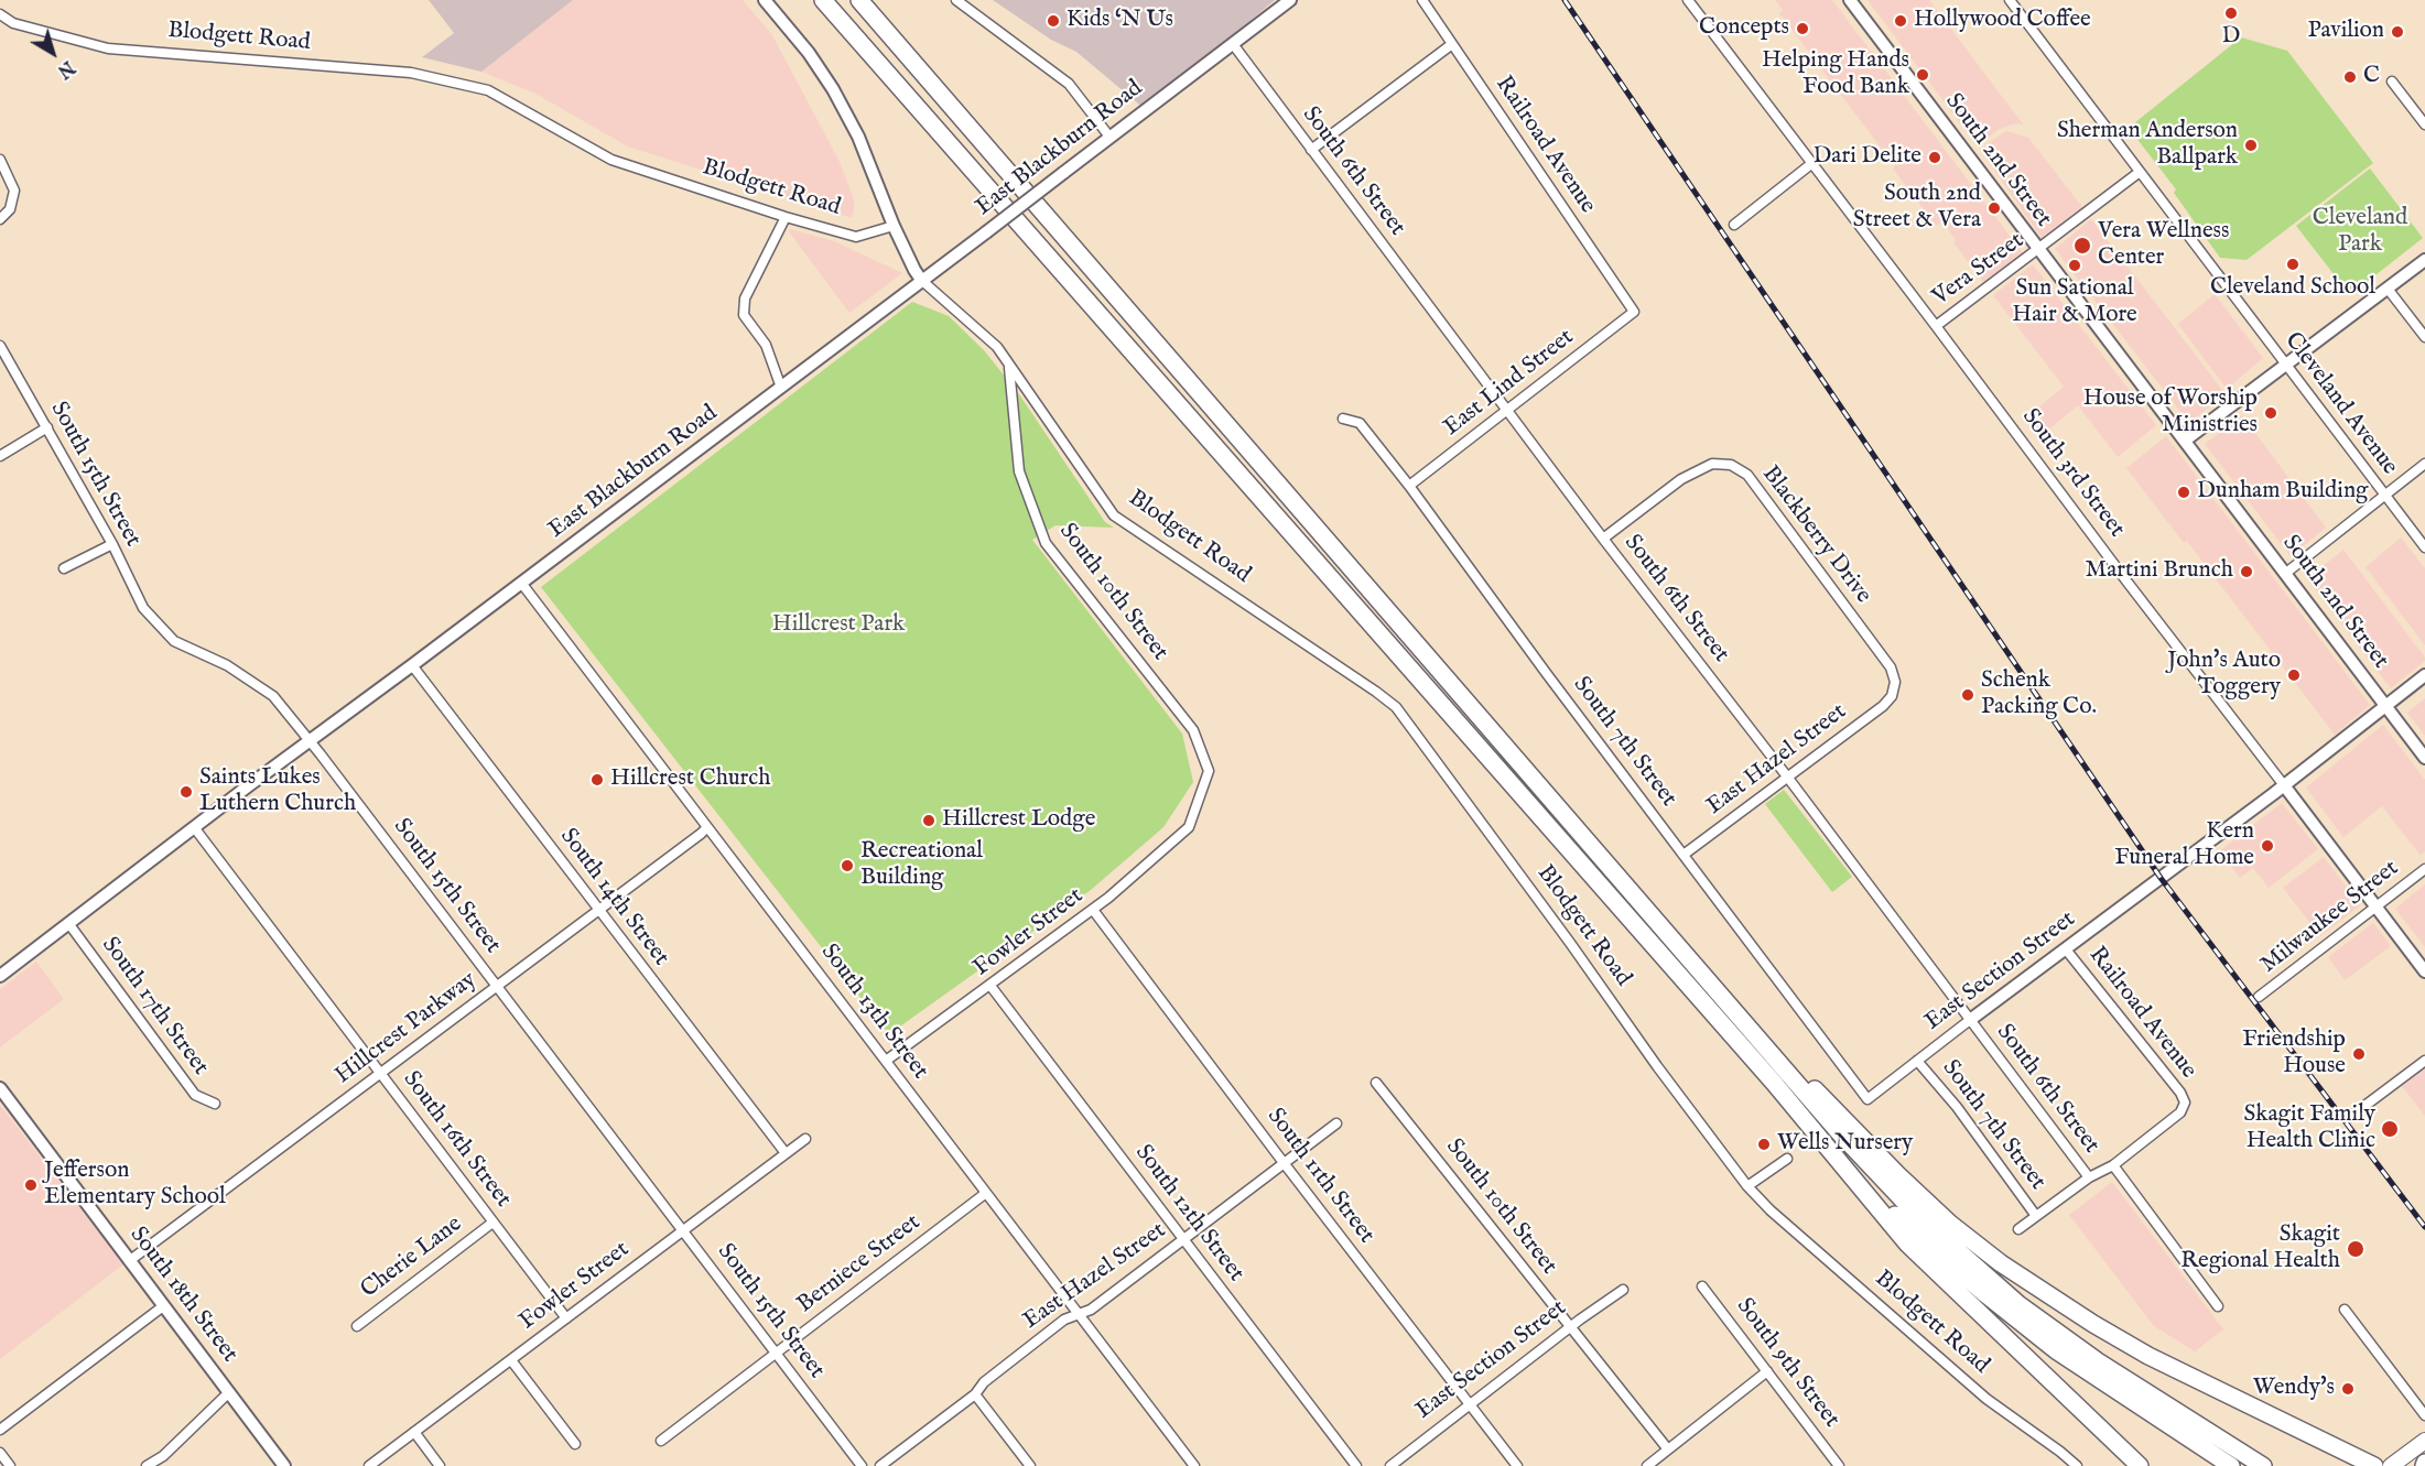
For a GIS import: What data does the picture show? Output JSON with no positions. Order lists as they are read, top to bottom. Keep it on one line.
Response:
{"streets":{"street":["Blodgett Road","Railroad Avenue","East Blackburn Road","South 2nd Street","South 6th Street","Vera Street","East Lind Street","Cleveland Avenue","South 3rd Street","South 15th Street","Blackberry Drive","South 10th Street","South 7th Street","East Hazel Street","South 14th Street","Milwaukee Street","Fowler Street","East Section Street","South 17th Street","South 13th Street","Hillcrest Parkway","South 16th Street","South 11th Street","South 12th Street","Cherie Lane","Berniece Street","South 18th Street","South 9th Street"]},"crossings":[["Blodgett Road","East Blackburn Road"],["Blodgett Road","South 10th Street"],["Railroad Avenue","South 6th Street"],["Railroad Avenue","East Lind Street"],["Railroad Avenue","East Section Street"],["East Blackburn Road","South 6th Street"],["East Blackburn Road","South 15th Street"],["East Blackburn Road","South 14th Street"],["East Blackburn Road","South 17th Street"],["East Blackburn Road","South 13th Street"],["East Blackburn Road","South 16th Street"],["South 2nd Street","Vera Street"],["South 2nd Street","East Section Street"],["South 6th Street","East Lind Street"],["South 6th Street","Blackberry Drive"],["South 6th Street","East Hazel Street"],["South 6th Street","East Section Street"],["Vera Street","Cleveland Avenue"],["Vera Street","South 3rd Street"],["East Lind Street","South 7th Street"],["South 3rd Street","Milwaukee Street"],["South 3rd Street","East Section Street"],["South 15th Street","Fowler Street"],["South 15th Street","Hillcrest Parkway"],["South 15th Street","Berniece Street"],["Blackberry Drive","East Hazel Street"],["South 10th Street","Fowler Street"],["South 10th Street","East Section Street"],["South 7th Street","East Hazel Street"],["South 7th Street","East Section Street"],["East Hazel Street","South 13th Street"],["East Hazel Street","South 11th Street"],["East Hazel Street","South 12th Street"],["South 14th Street","Fowler Street"],["South 14th Street","Hillcrest Parkway"],["Fowler Street","South 13th Street"],["Fowler Street","South 16th Street"],["Fowler Street","South 11th Street"],["Fowler Street","South 12th Street"],["East Section Street","South 11th Street"],["South 13th Street","Hillcrest Parkway"],["South 13th Street","Berniece Street"],["Hillcrest Parkway","South 16th Street"],["Hillcrest Parkway","South 18th Street"],["South 16th Street","Cherie Lane"]],"parks":["Cleveland Park","Hillcrest Park"],"places":["D","Kids ‘N Us","Hollywood Coffee","Concepts","Pavilion","Helping Hands Food Bank","C","Sherman Anderson Ballpark","Dari Delite","South 2nd Street & Vera","Vera Wellness Center","Cleveland School","Sun Sational Hair & More","House of Worship Ministries","Dunham Building","Martini Brunch","John's Auto Toggery","Schenk Packing Co.","Hillcrest Church","Saints Lukes Luthern Church","Hillcrest Lodge","Kern Funeral Home","Recreational Building","Friendship House","Skagit Family Health Clinic","Wells Nursery","Jefferson Elementary School","Skagit Regional Health","Wendy's"],"north":"bottom right"}
